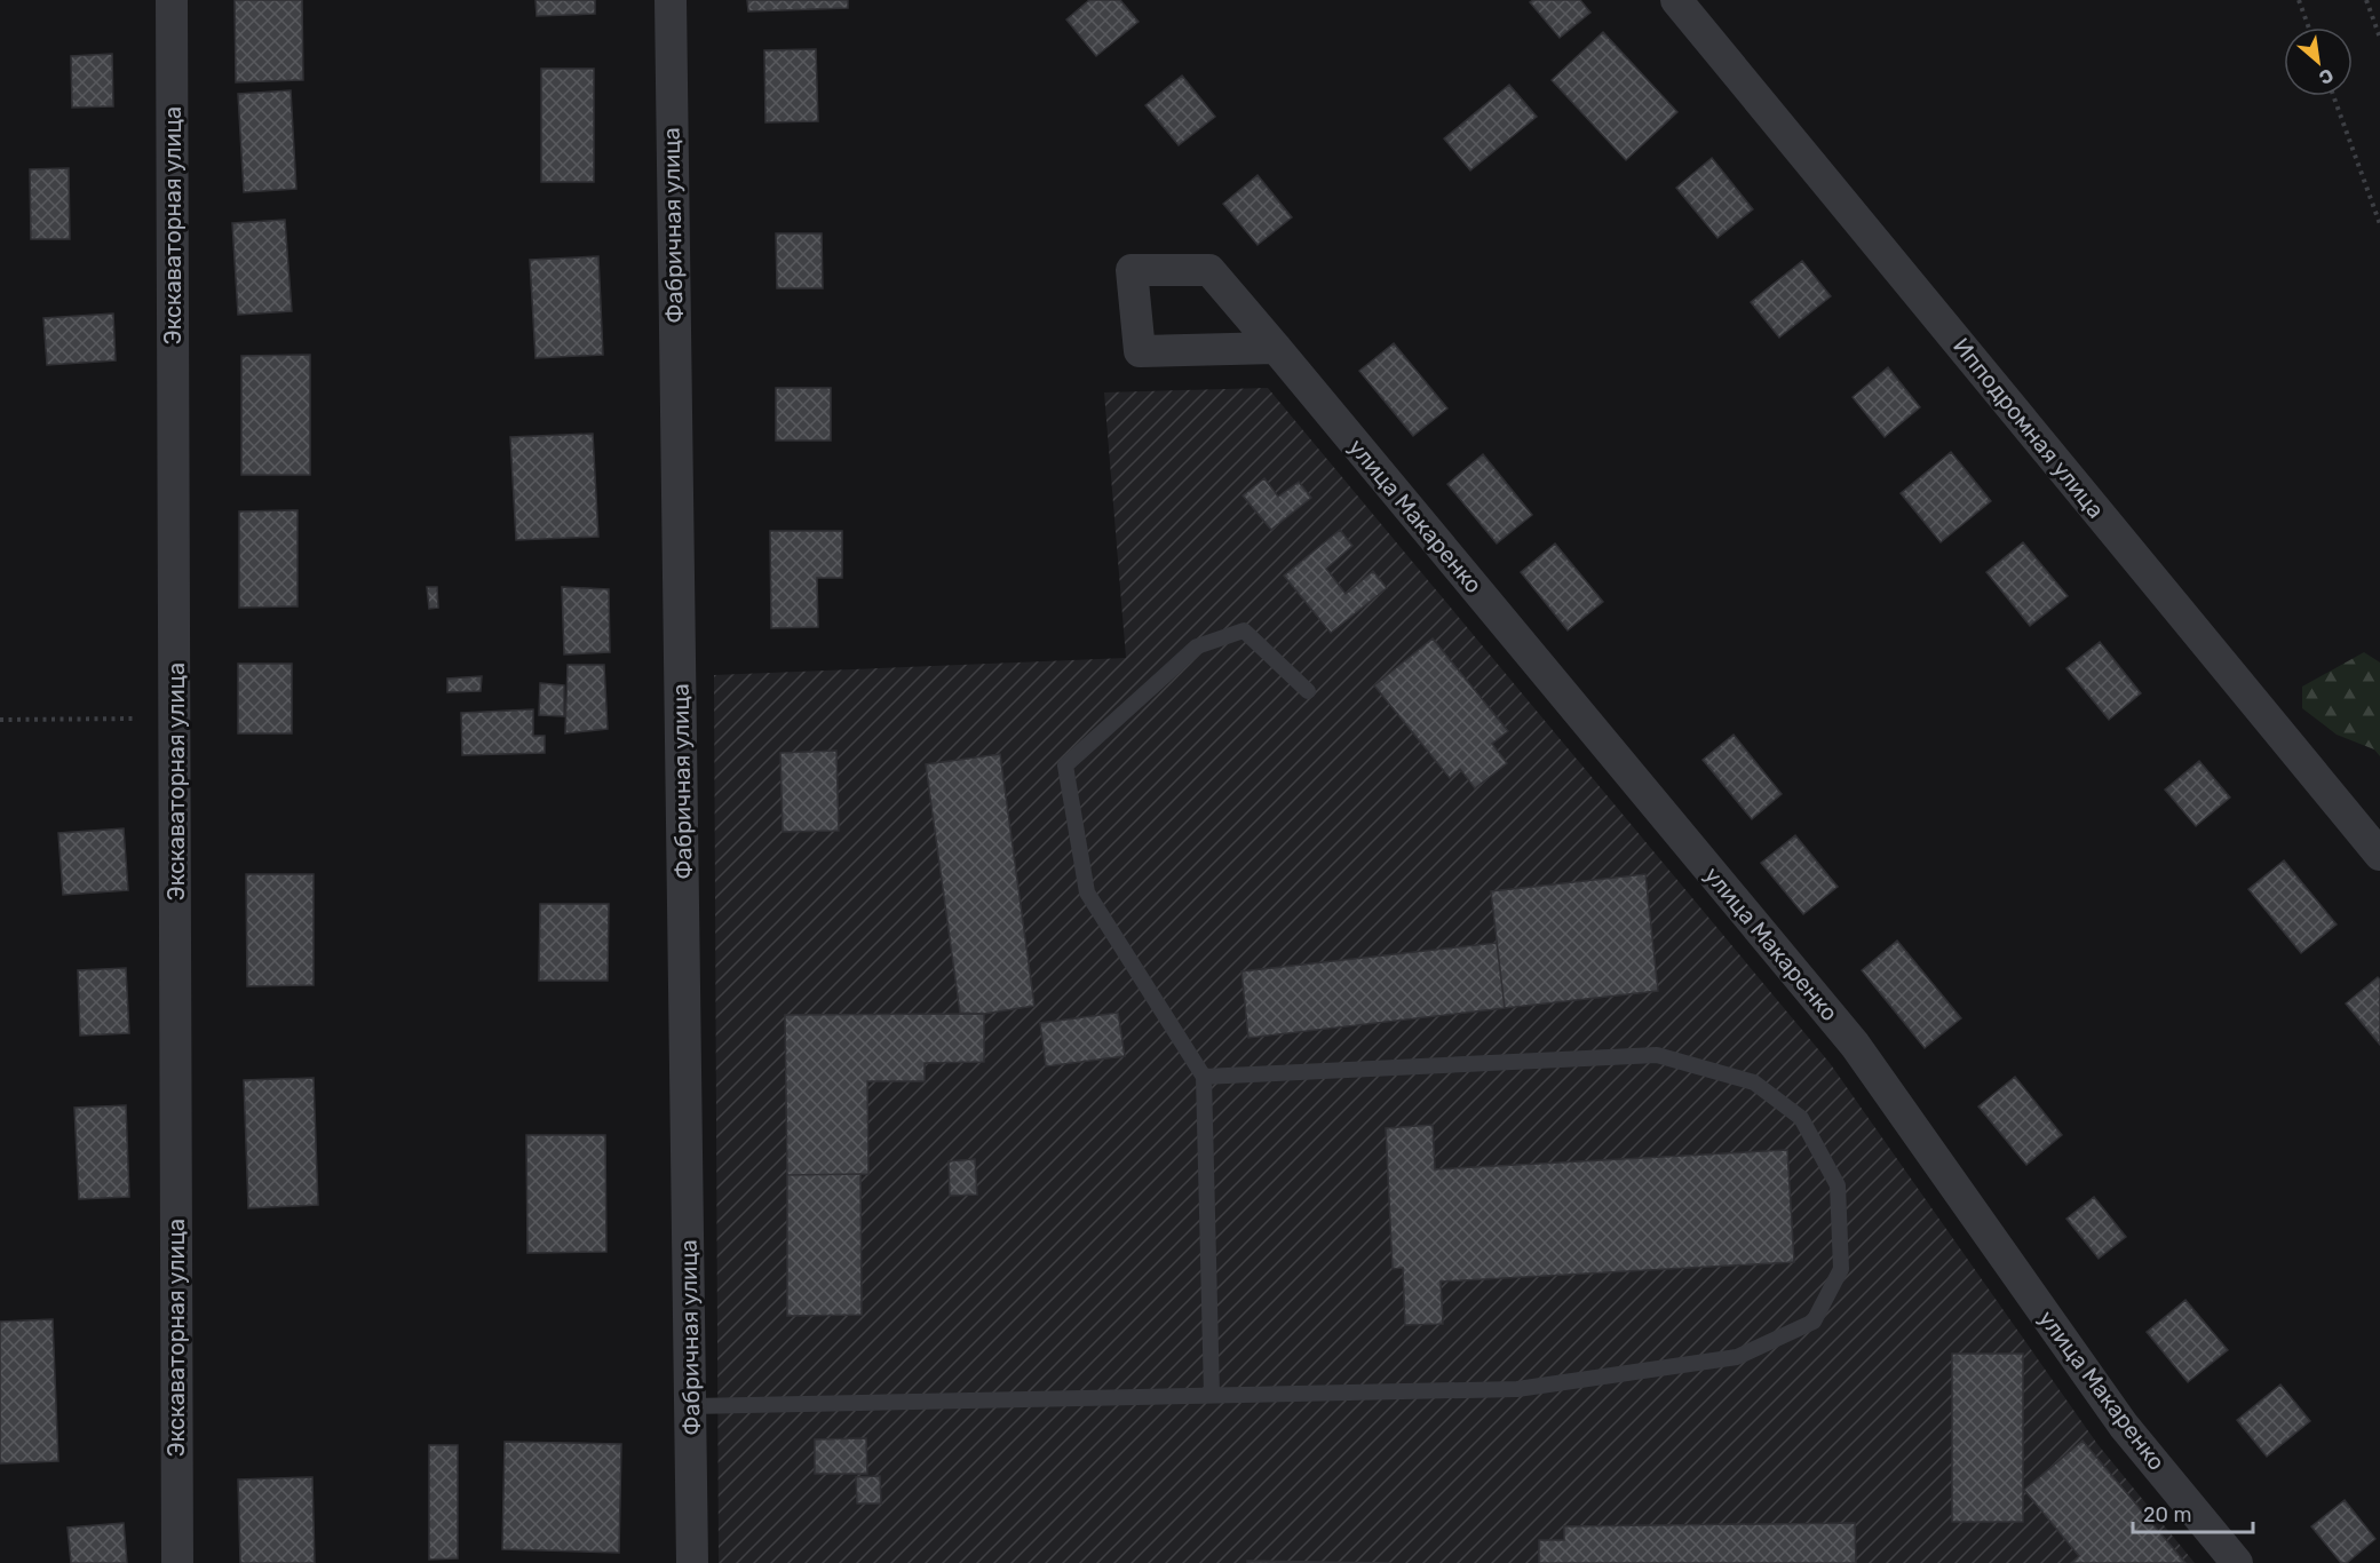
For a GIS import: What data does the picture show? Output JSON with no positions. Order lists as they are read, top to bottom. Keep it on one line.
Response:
{"streets":{"street":["Экскаваторная улица","Фабричная улица","Ипподромная улица","улица Макаренко"]},"scale_bar":"20 m","north":"bottom right"}
